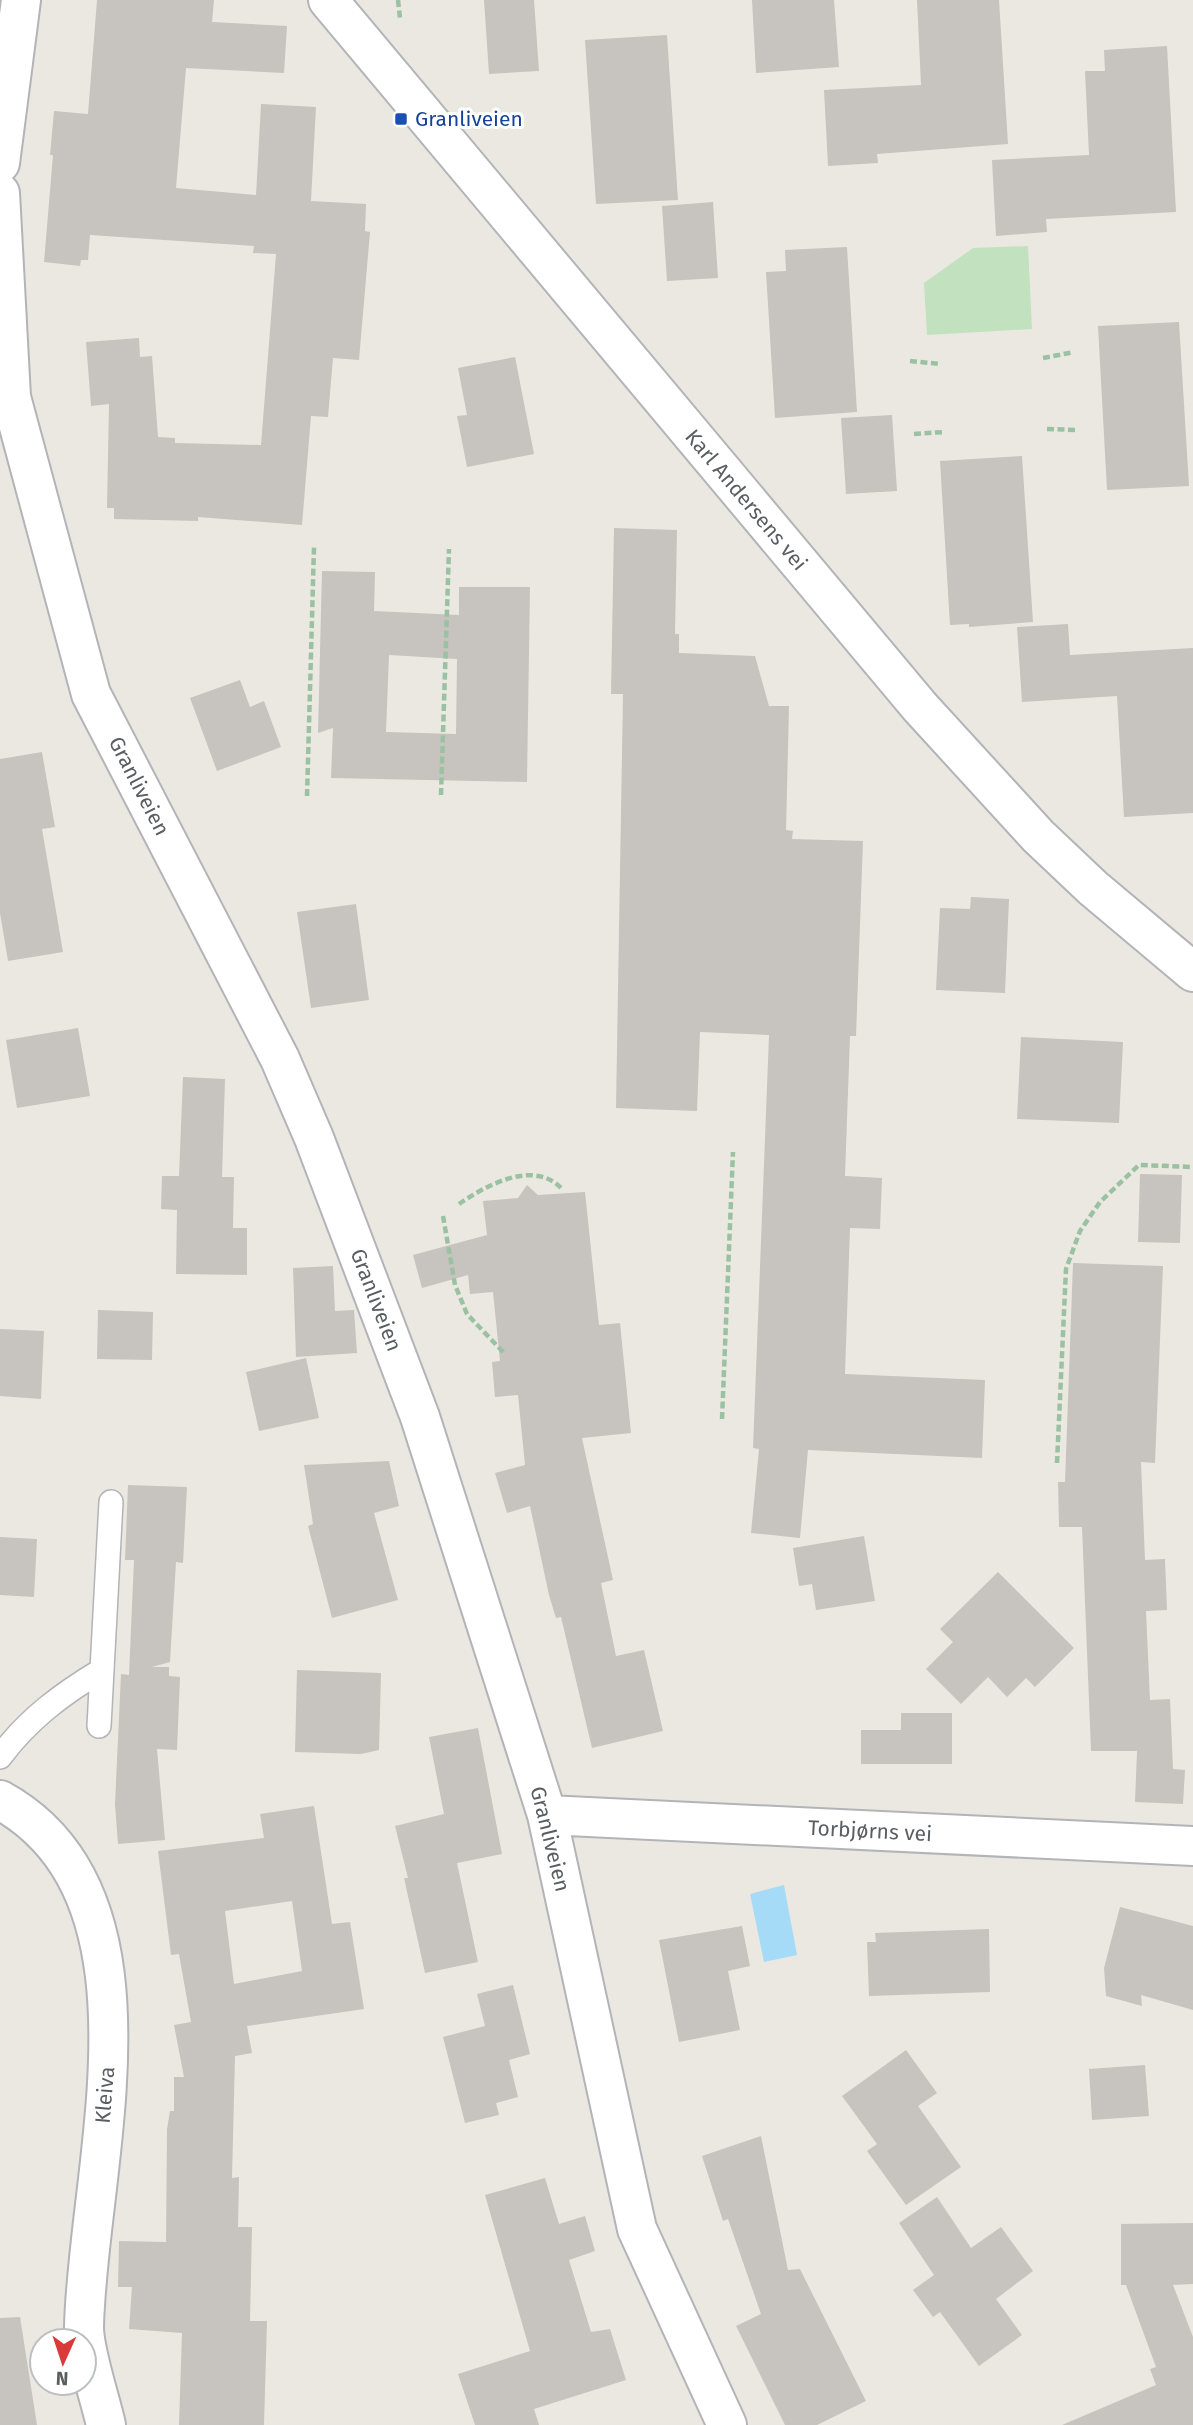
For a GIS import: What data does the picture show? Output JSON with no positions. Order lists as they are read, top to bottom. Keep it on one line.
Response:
{"streets":{"street":["Karl Andersens vei","Granliveien","Torbjørns vei","Kleiva"]},"crossings":[["Granliveien","Torbjørns vei"]],"places":{"transit":["Granliveien"]},"north":"bottom"}
